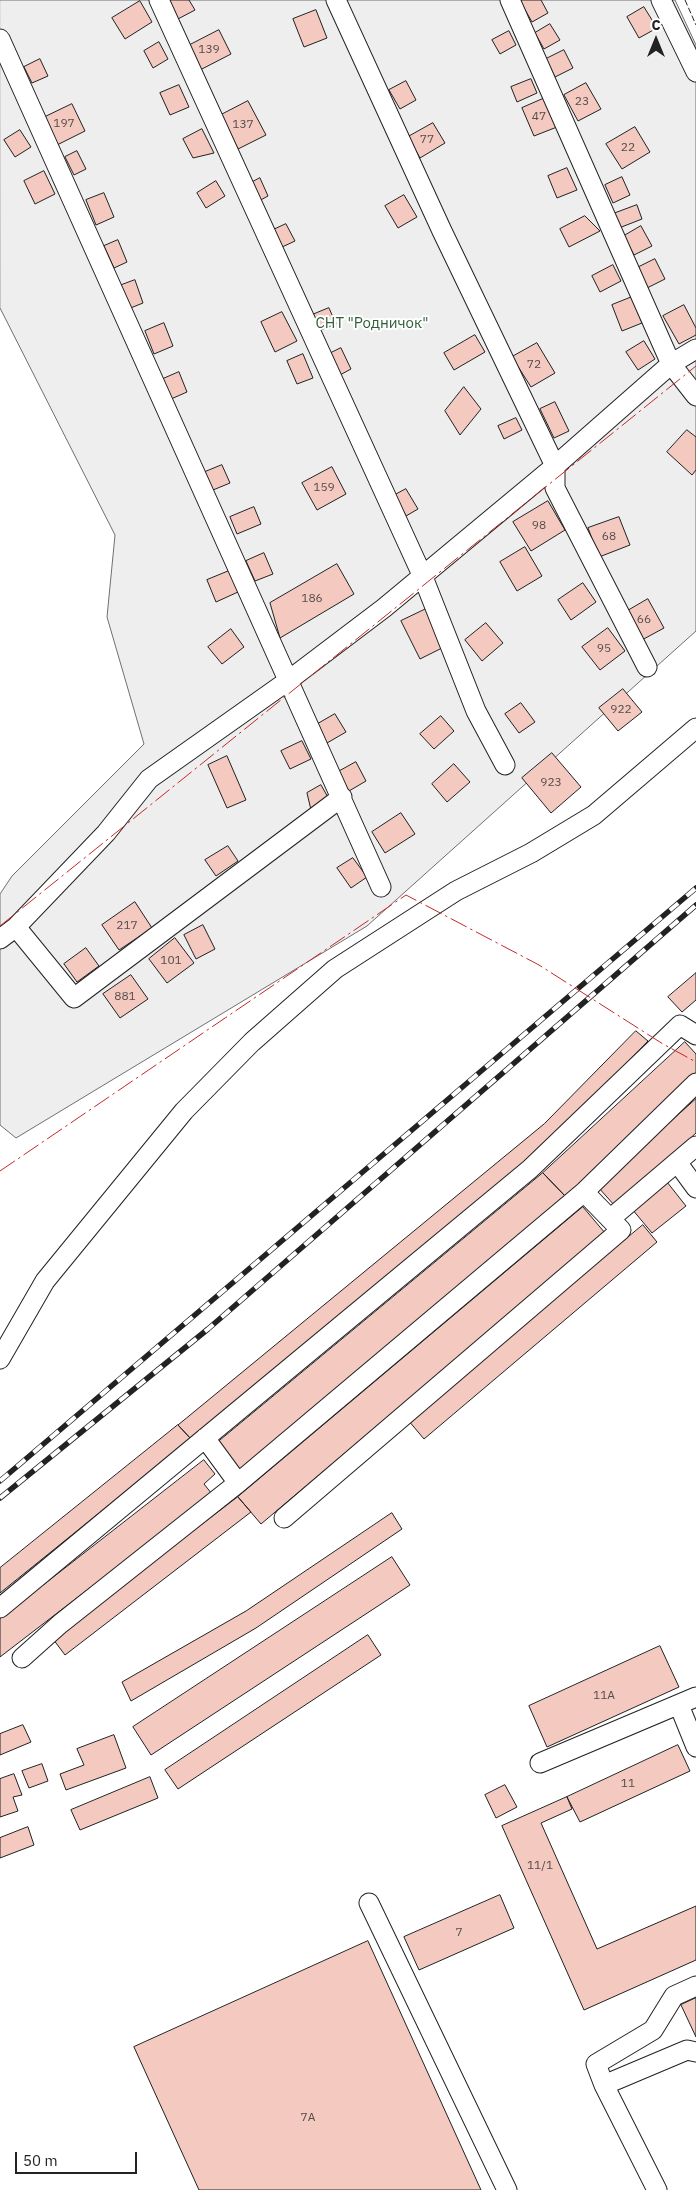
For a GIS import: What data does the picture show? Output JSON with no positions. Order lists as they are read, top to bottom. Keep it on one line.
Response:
{"parks":["СНТ \"Родничок\""],"house_numbers":["139","23","47","197","137","77","22","72","159","98","68","186","66","95","922","923","217","101","881","11А","11","11/1","7","7А"],"scale_bar":"50 m","north":"top"}
